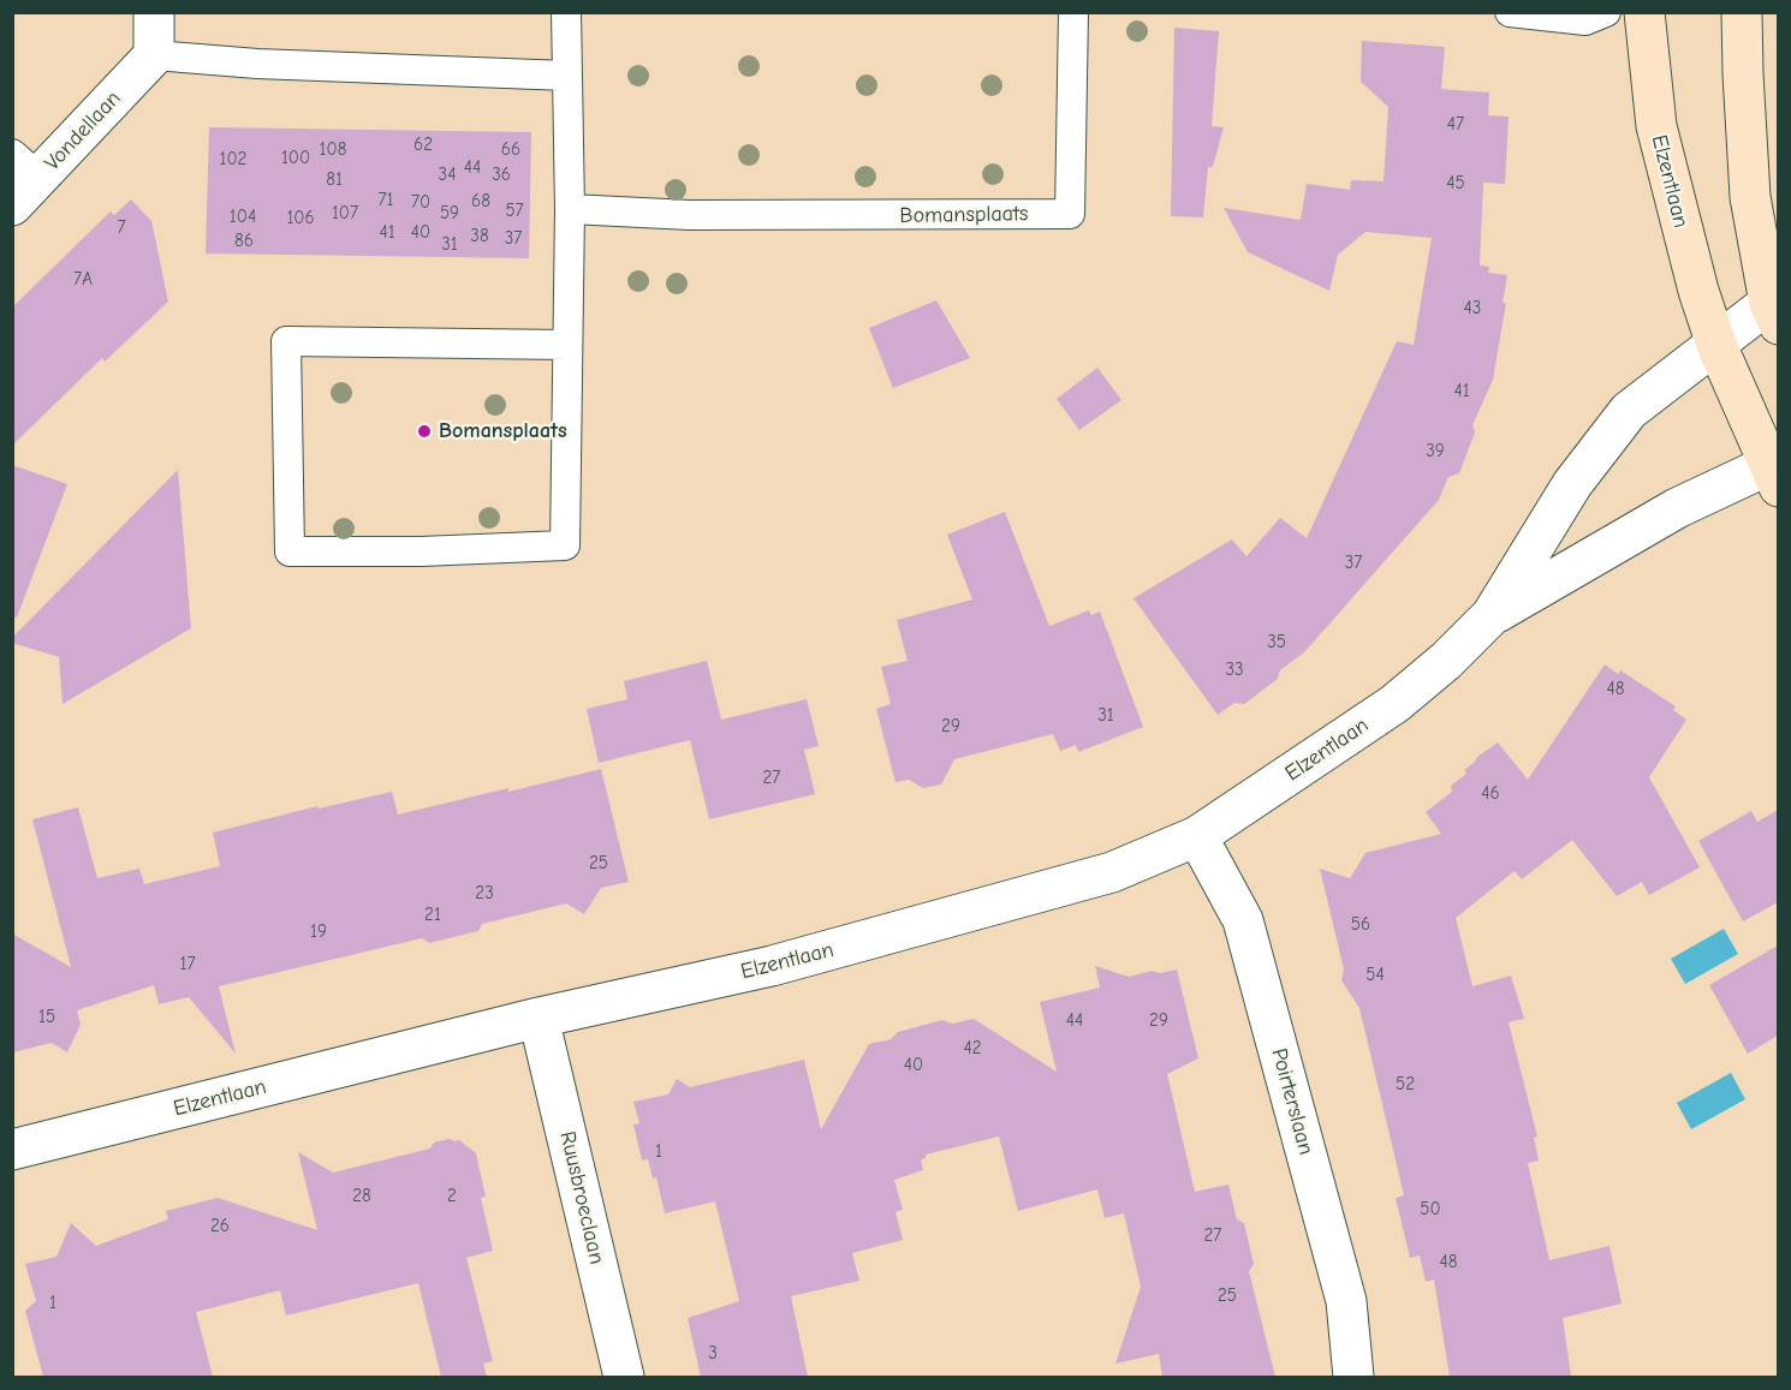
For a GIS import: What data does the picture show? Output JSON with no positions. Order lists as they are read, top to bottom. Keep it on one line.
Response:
{"streets":{"main road":["Elzentlaan"],"street":["Vondellaan","Poirterslaan","Ruusbroeclaan"],"lane":["Bomansplaats"]},"crossings":[["Elzentlaan","Poirterslaan"],["Elzentlaan","Ruusbroeclaan"]],"places":["Bomansplaats"],"house_numbers":["47","62","108","66","100","102","44","34","36","81","45","71","68","70","57","107","59","104","106","7","41","40","38","37","86","31","7A","43","41","39","37","35","33","48","31","29","27","46","25","23","21","56","19","17","54","15","44","29","42","40","52","1","28","2","50","26","27","48","25","1","3"]}
